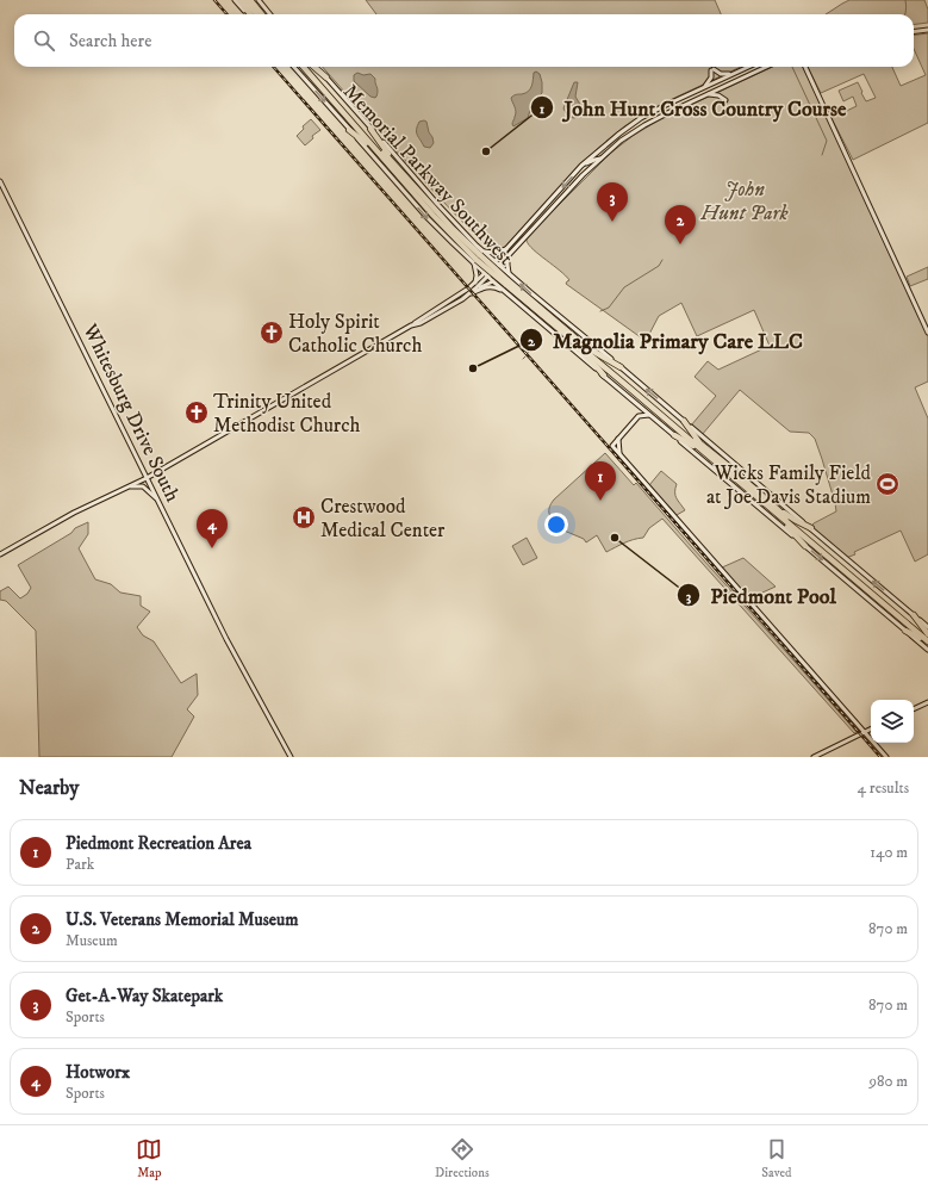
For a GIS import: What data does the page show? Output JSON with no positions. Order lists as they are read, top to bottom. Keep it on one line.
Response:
{"streets":{"highway":["Memorial Parkway Southwest"],"main road":["Whitesburg Drive South"]},"parks":["John Hunt Park"],"places":{"other":["John Hunt Cross Country Course","Magnolia Primary Care LLC","Piedmont Pool"],"church":["Holy Spirit Catholic Church","Trinity United Methodist Church"],"sports":["Wicks Family Field at Joe Davis Stadium"],"hospital":["Crestwood Medical Center"]},"page":{"search":"Search here","pins":["3","2","1","4"],"heading":["Nearby","4 results"],"list":[{"mark":"1","name":"Piedmont Recreation Area","note":"Park","value":"140 m"},{"mark":"2","name":"U.S. Veterans Memorial Museum","note":"Museum","value":"870 m"},{"mark":"3","name":"Get-A-Way Skatepark","note":"Sports","value":"870 m"},{"mark":"4","name":"Hotworx","note":"Sports","value":"980 m"}],"nav":["Map","Directions","Saved"]}}
